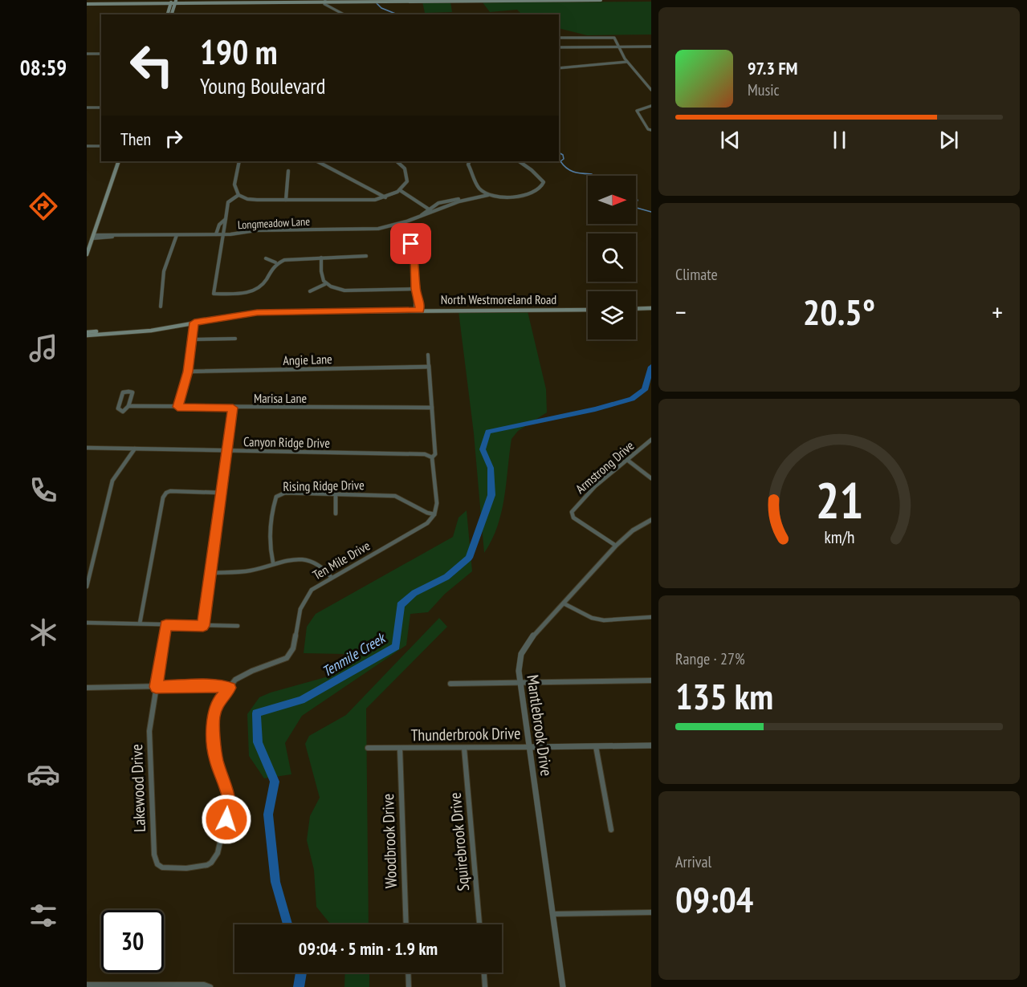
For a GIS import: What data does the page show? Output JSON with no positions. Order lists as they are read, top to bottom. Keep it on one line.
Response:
{"streets":{"main road":["North Westmoreland Road"],"street":["Longmeadow Lane","Angie Lane","Marisa Lane","Canyon Ridge Drive","Armstrong Drive","Rising Ridge Drive","Ten Mile Drive","Mantlebrook Drive","Thunderbrook Drive","Lakewood Drive","Woodbrook Drive","Squirebrook Drive"]},"crossings":[["Armstrong Drive","Mantlebrook Drive"],["Rising Ridge Drive","Ten Mile Drive"],["Ten Mile Drive","Lakewood Drive"],["Mantlebrook Drive","Thunderbrook Drive"],["Thunderbrook Drive","Woodbrook Drive"],["Thunderbrook Drive","Squirebrook Drive"]],"water":["Tenmile Creek"],"north":"right","page":{"tabs":"08:59","turn":["190 m","Young Boulevard"],"song":["97.3 FM","Music"],"then":"Then","tile":["Climate",["Range · 27%","135 km"],["Arrival","09:04"]],"heat":["−","20.5°","+"],"limit":"30","trip":"09:04 · 5 min · 1.9 km","gauge":["21","km/h"]}}
